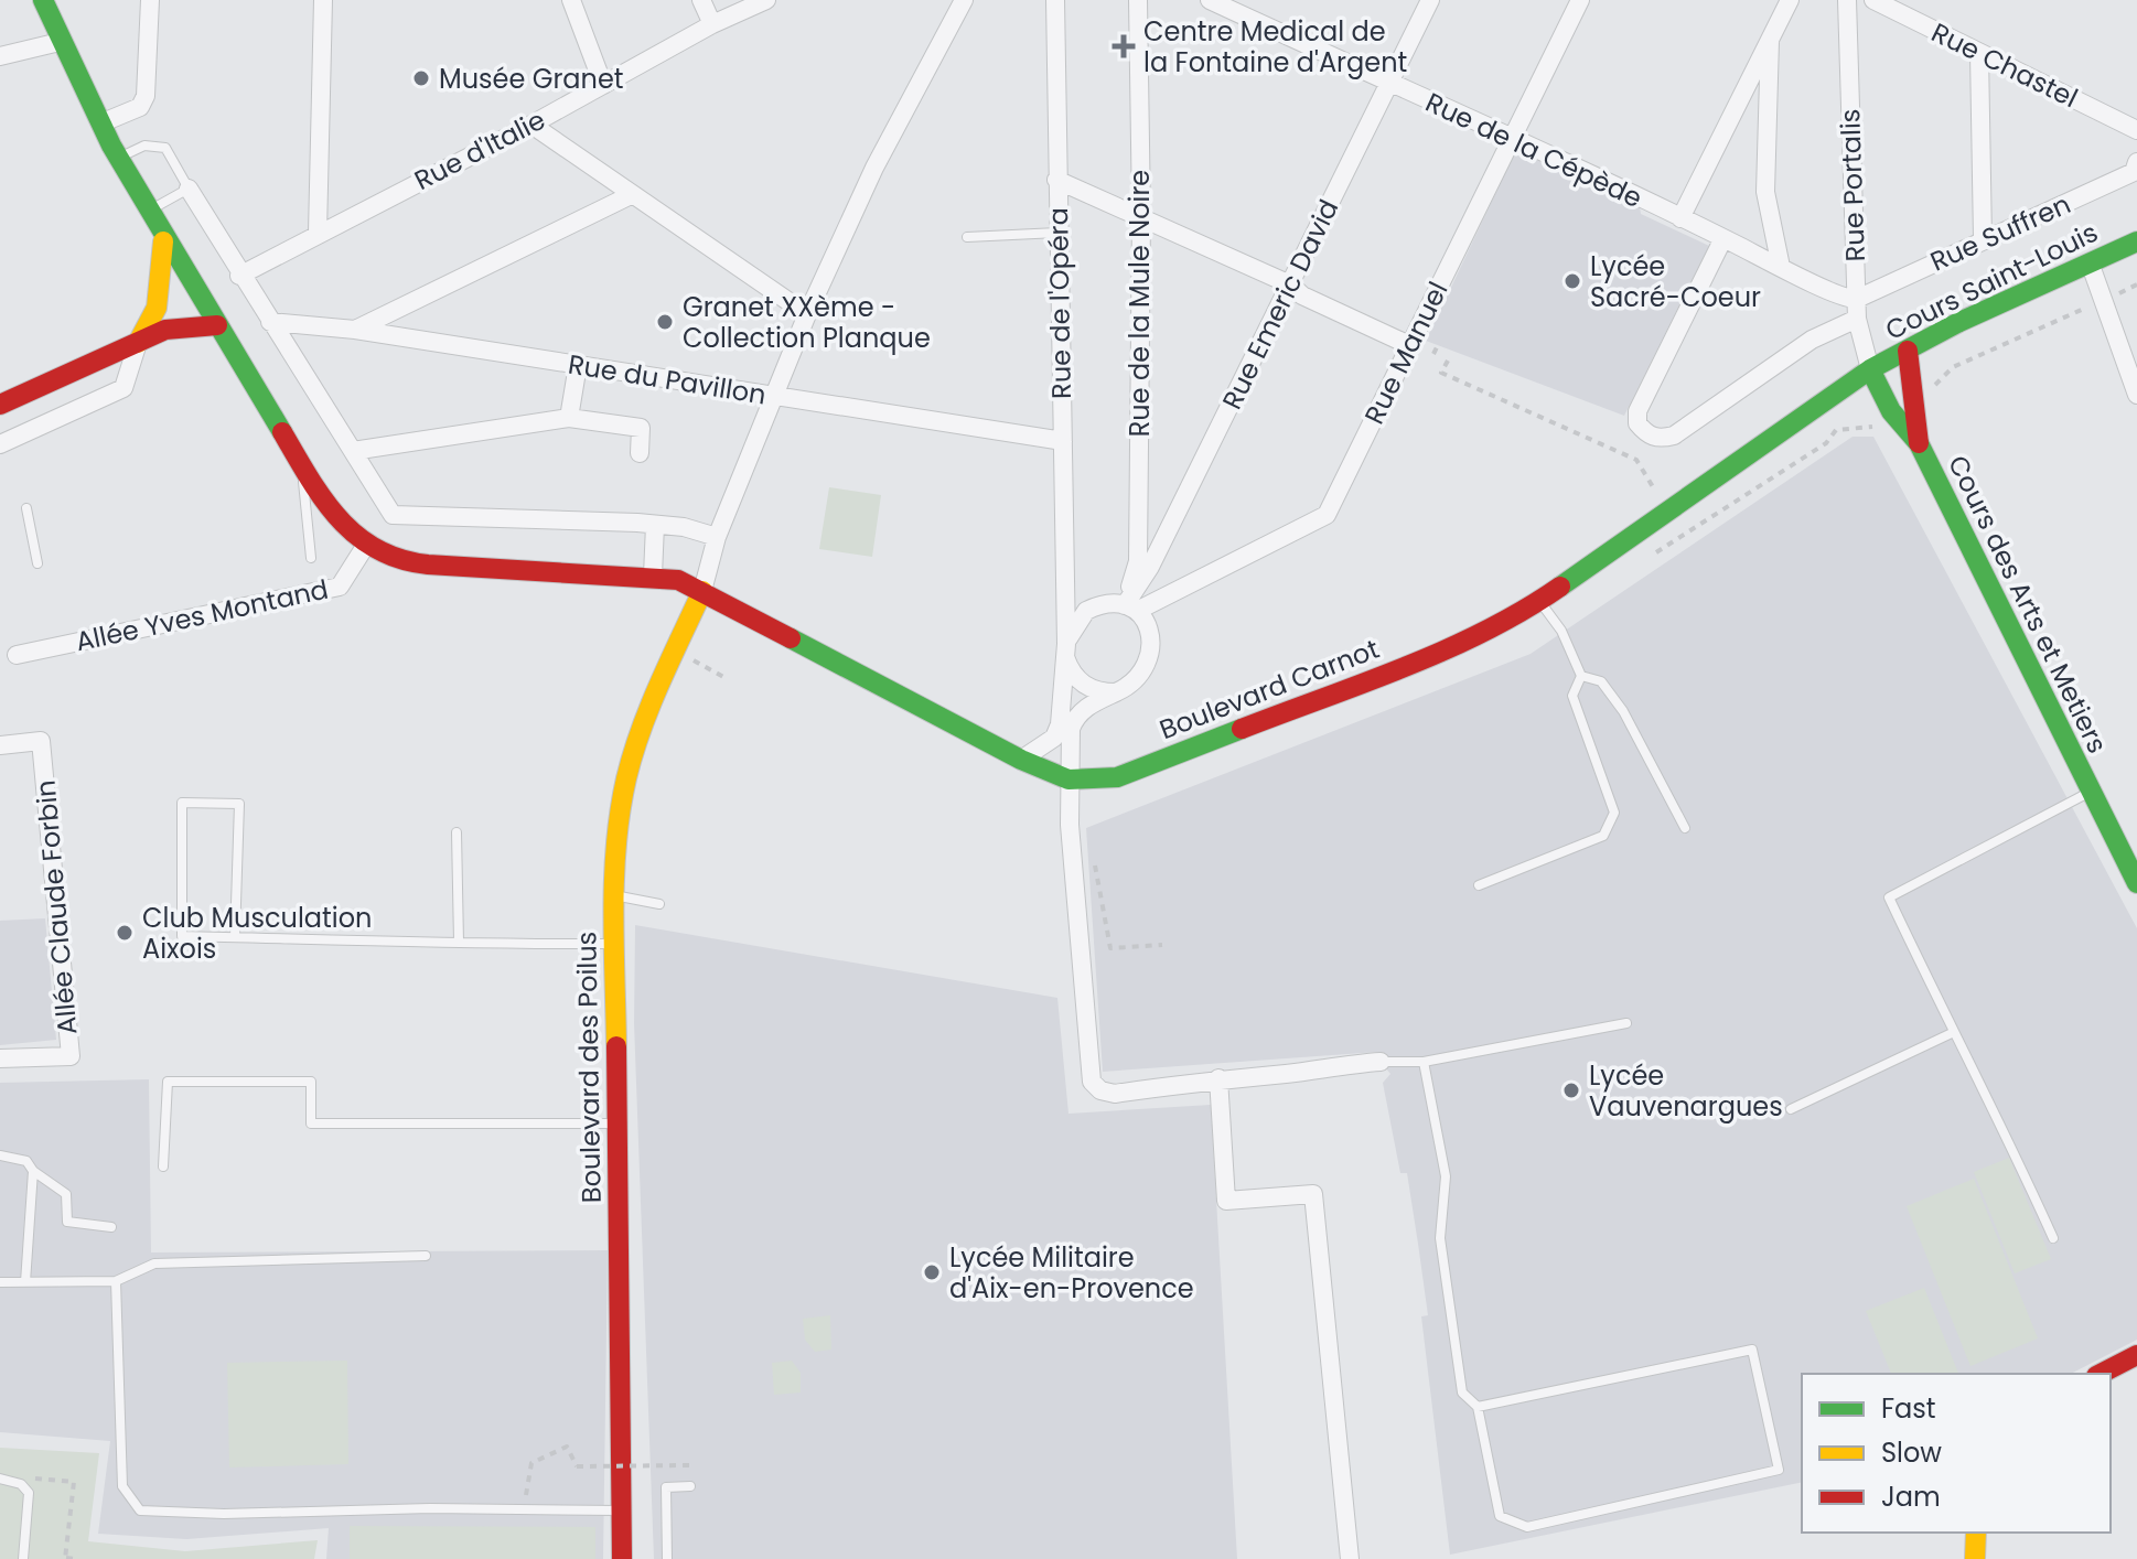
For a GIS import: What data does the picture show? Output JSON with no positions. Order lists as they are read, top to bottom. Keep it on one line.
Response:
{"streets":{"main road":["Cours Saint-Louis","Cours des Arts et Metiers","Boulevard Carnot","Boulevard des Poilus"],"street":["Rue Chastel","Rue d'Italie","Rue de la Cépède","Rue Portalis","Rue Suffren","Rue de l'Opéra","Rue de la Mule Noire","Rue Emeric David","Rue Manuel","Rue du Pavillon","Allée Yves Montand","Allée Claude Forbin"]},"crossings":[["Rue de la Cépède","Rue Portalis"],["Rue de la Cépède","Rue Suffren"],["Rue de la Cépède","Rue Emeric David"],["Rue de la Cépède","Rue Manuel"],["Rue Portalis","Rue Suffren"],["Rue Portalis","Cours Saint-Louis"],["Rue Portalis","Cours des Arts et Metiers"],["Rue Portalis","Boulevard Carnot"],["Cours Saint-Louis","Cours des Arts et Metiers"],["Cours Saint-Louis","Boulevard Carnot"],["Rue de l'Opéra","Rue de la Mule Noire"],["Rue de l'Opéra","Rue Emeric David"],["Rue de l'Opéra","Rue Manuel"],["Rue de l'Opéra","Rue du Pavillon"],["Rue de l'Opéra","Boulevard Carnot"],["Rue de la Mule Noire","Rue Emeric David"],["Rue de la Mule Noire","Rue Manuel"],["Rue Emeric David","Rue Manuel"],["Cours des Arts et Metiers","Boulevard Carnot"],["Allée Yves Montand","Boulevard Carnot"],["Boulevard Carnot","Boulevard des Poilus"]],"places":{"health":["Centre Medical de la Fontaine d'Argent"],"other":["Musée Granet","Lycée Sacré-Coeur","Granet XXème - Collection Planque","Club Musculation Aixois","Lycée Vauvenargues","Lycée Militaire d'Aix-en-Provence"]},"legend":["Fast","Slow","Jam"]}
